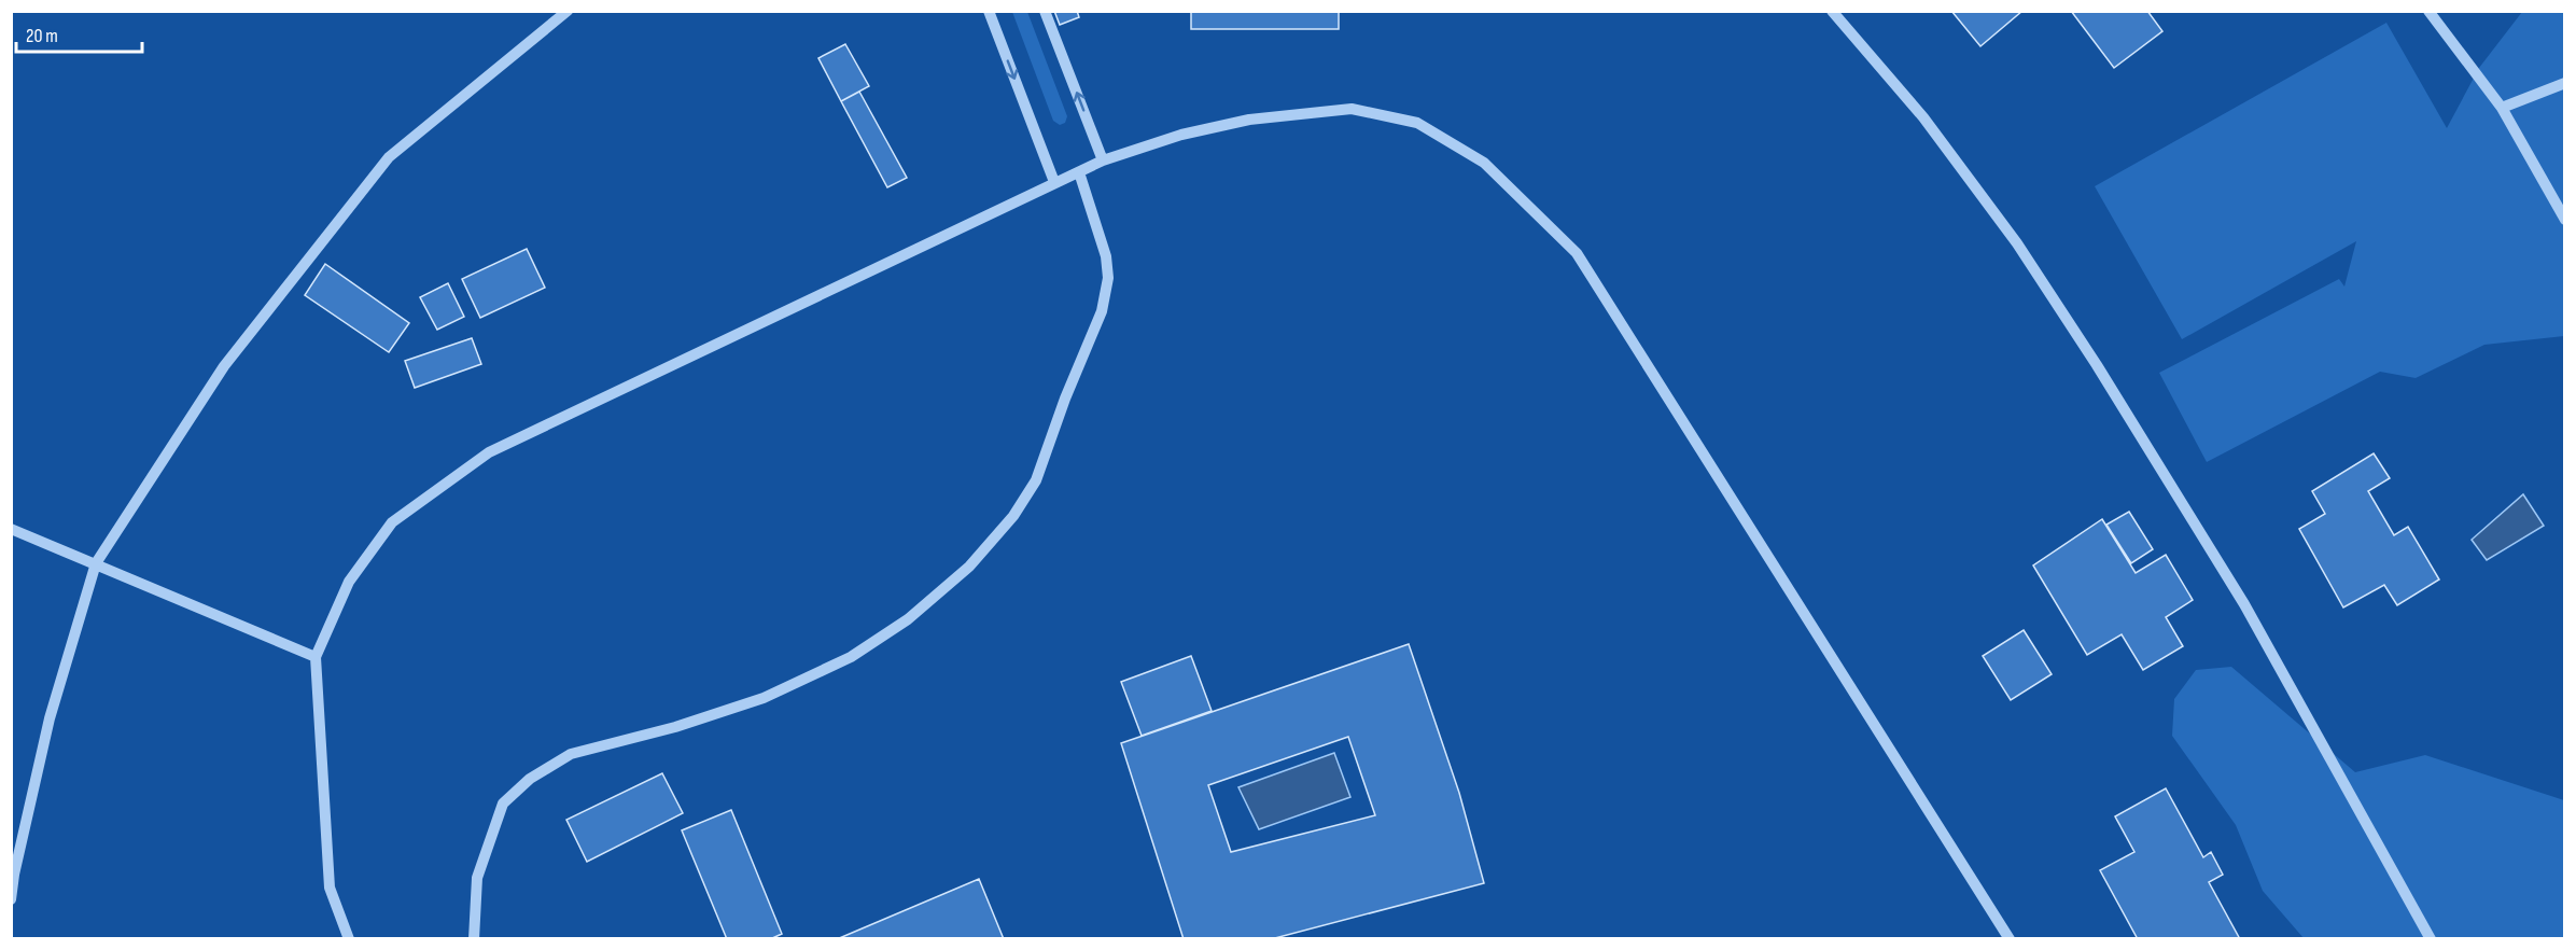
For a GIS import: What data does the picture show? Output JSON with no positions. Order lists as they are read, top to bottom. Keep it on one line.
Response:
{"scale_bar":"20 m"}
